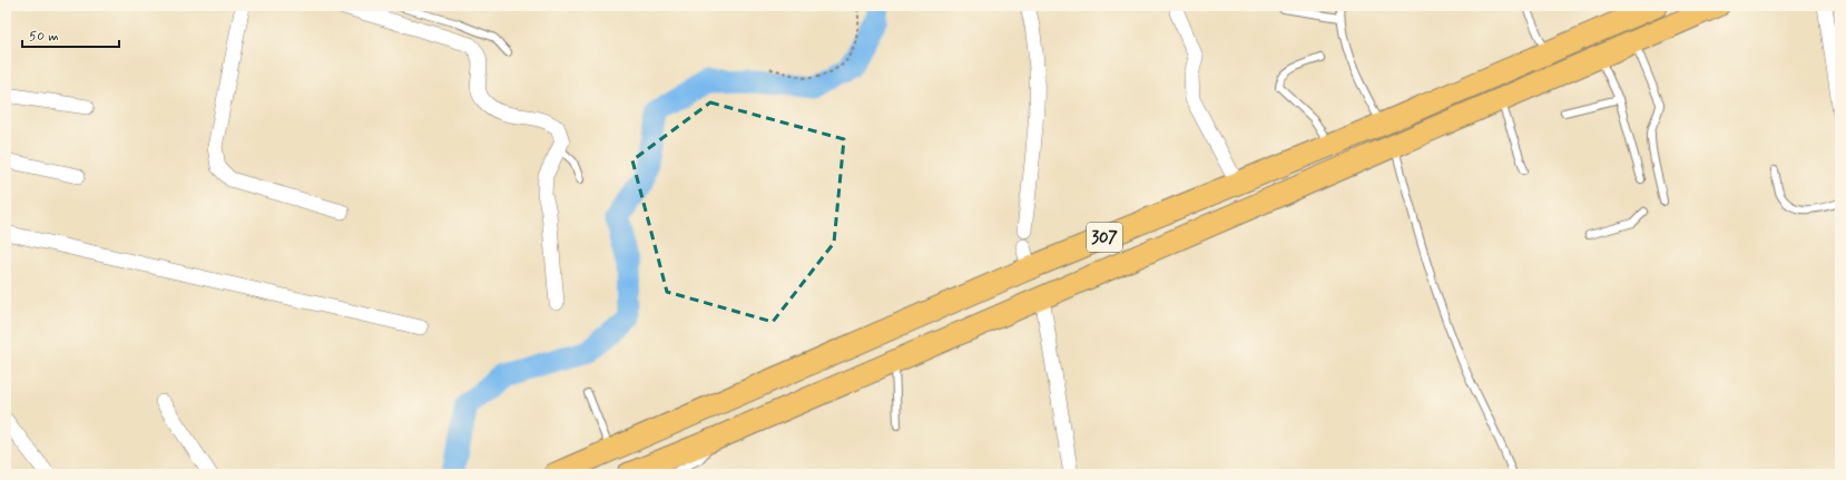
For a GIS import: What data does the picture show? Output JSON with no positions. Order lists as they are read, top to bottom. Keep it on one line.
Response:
{"streets":{"main road":["307"]},"scale_bar":"50 m"}
